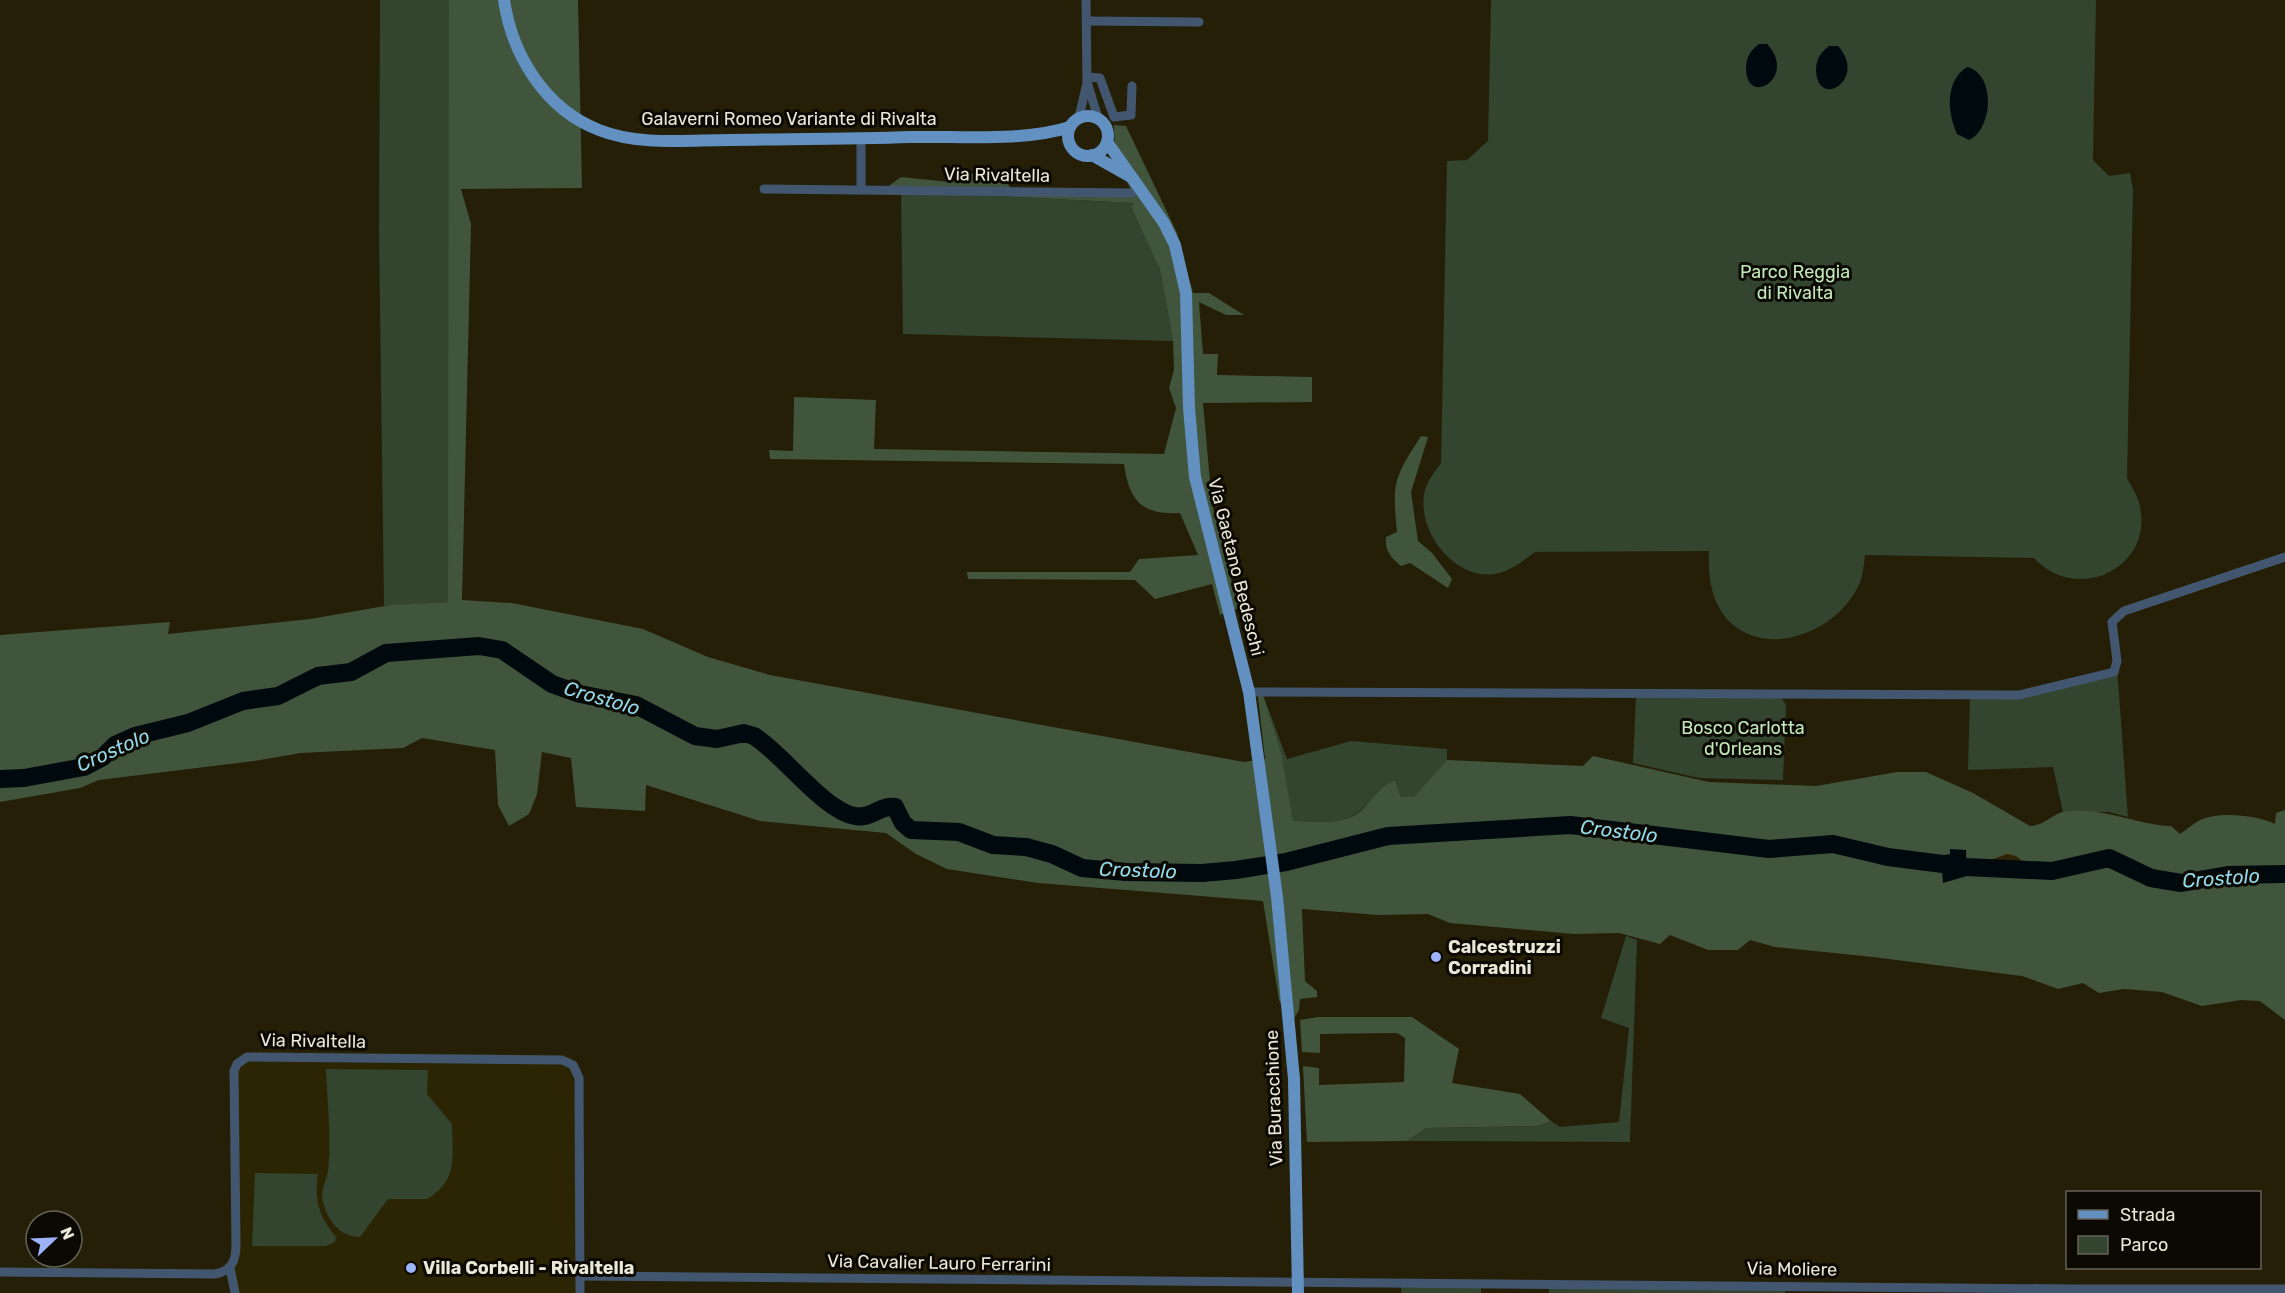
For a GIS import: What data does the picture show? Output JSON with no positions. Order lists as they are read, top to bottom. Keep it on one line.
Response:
{"streets":{"main road":["Galaverni Romeo Variante di Rivalta","Via Gaetano Bedeschi","Via Buracchione"],"street":["Via Rivaltella","Via Cavalier Lauro Ferrarini","Via Moliere"]},"crossings":[["Galaverni Romeo Variante di Rivalta","Via Gaetano Bedeschi"],["Via Rivaltella","Via Cavalier Lauro Ferrarini"],["Via Gaetano Bedeschi","Via Buracchione"],["Via Buracchione","Via Cavalier Lauro Ferrarini"],["Via Buracchione","Via Moliere"],["Via Cavalier Lauro Ferrarini","Via Moliere"]],"water":["Crostolo"],"parks":["Parco Reggia di Rivalta","Bosco Carlotta d'Orleans"],"places":["Calcestruzzi Corradini","Villa Corbelli - Rivaltella"],"legend":["Strada","Parco"],"north":"top right"}
